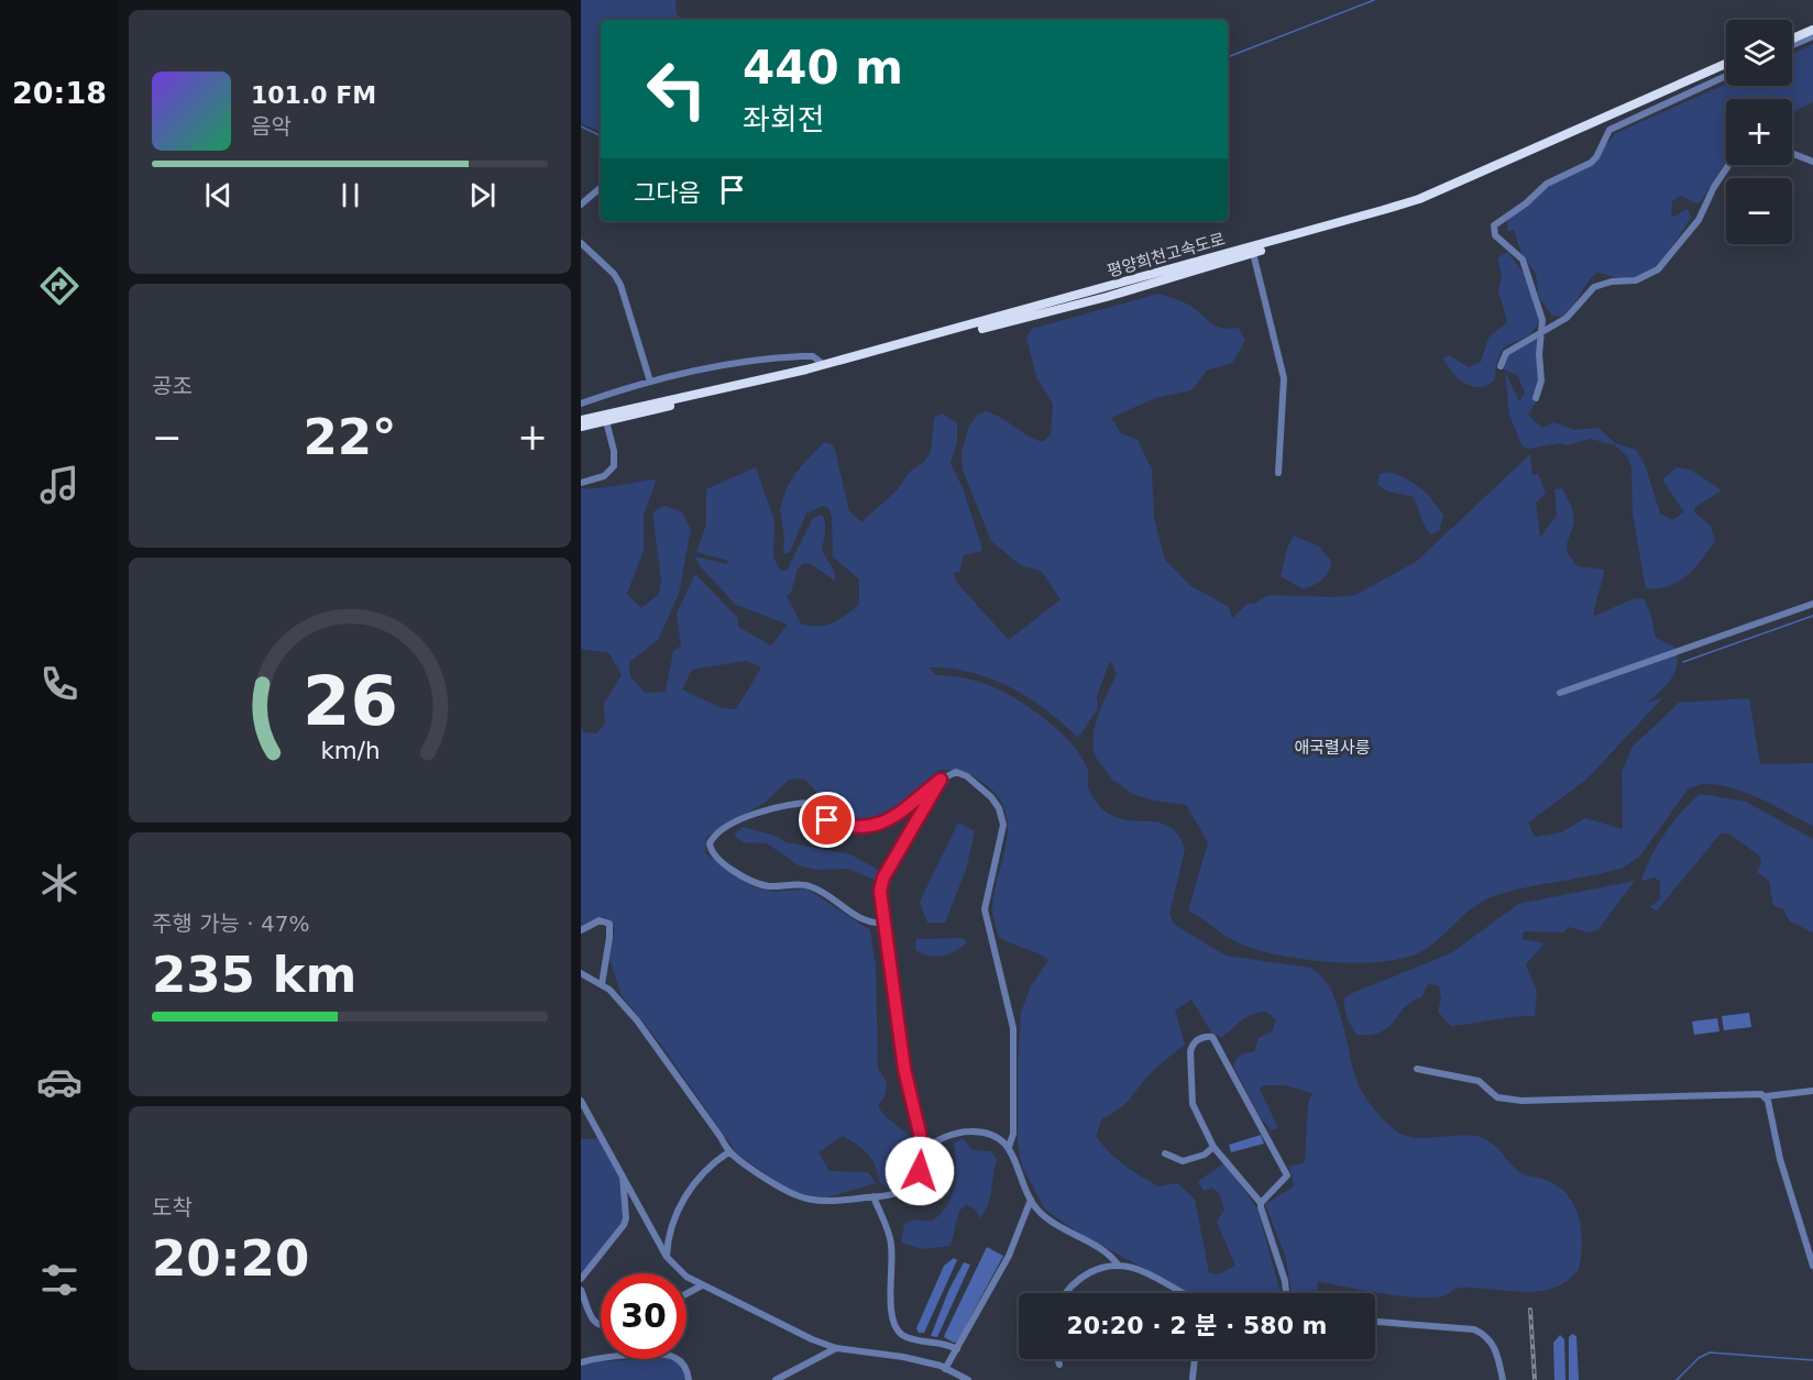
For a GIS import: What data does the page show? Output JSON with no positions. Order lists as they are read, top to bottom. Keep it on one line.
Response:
{"streets":{"highway":["평양희천고속도로"]},"parks":["애국렬사릉"],"page":{"tabs":"20:18","map_buttons":["+","−"],"turn":["440 m","좌회전"],"song":["101.0 FM","음악"],"then":"그다음","tile":["공조",["주행 가능 · 47%","235 km"],["도착","20:20"]],"heat":["−","22°","+"],"limit":"30","trip":"20:20 · 2 분 · 580 m","gauge":["26","km/h"]}}
